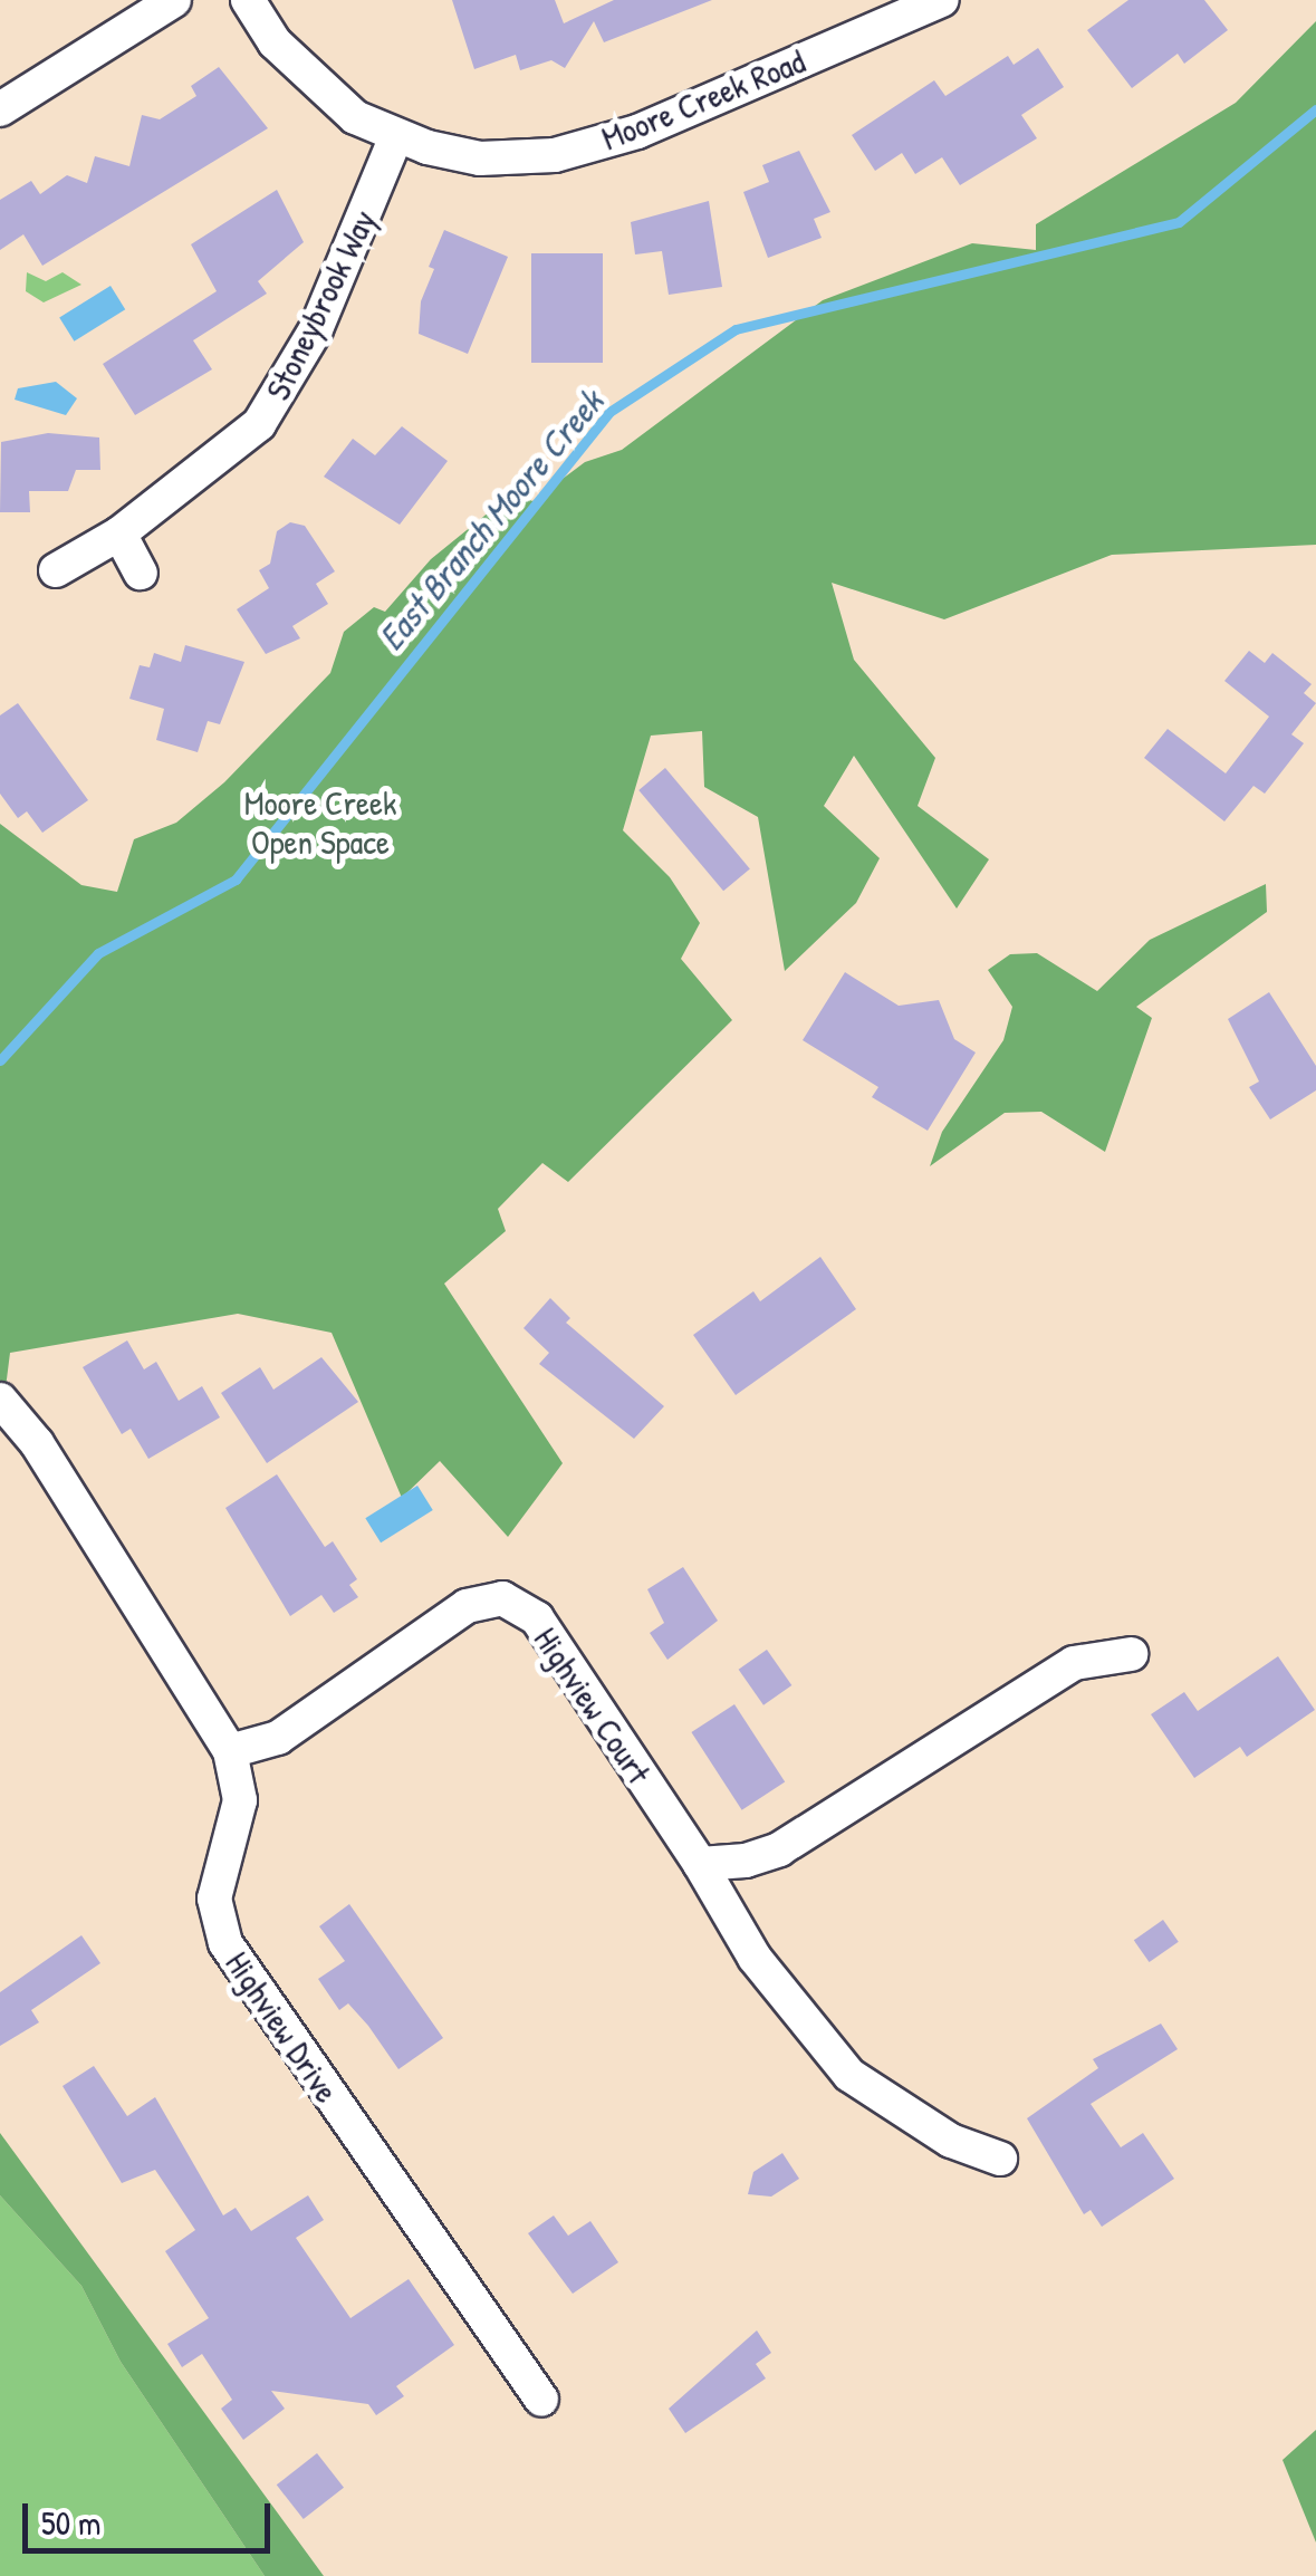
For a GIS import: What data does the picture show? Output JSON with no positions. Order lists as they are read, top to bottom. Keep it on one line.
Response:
{"streets":{"street":["Moore Creek Road","Stoneybrook Way","Highview Court","Highview Drive"]},"crossings":[["Moore Creek Road","Stoneybrook Way"],["Highview Court","Highview Drive"]],"water":["East Branch Moore Creek"],"parks":["Moore Creek Open Space"],"scale_bar":"50 m"}
